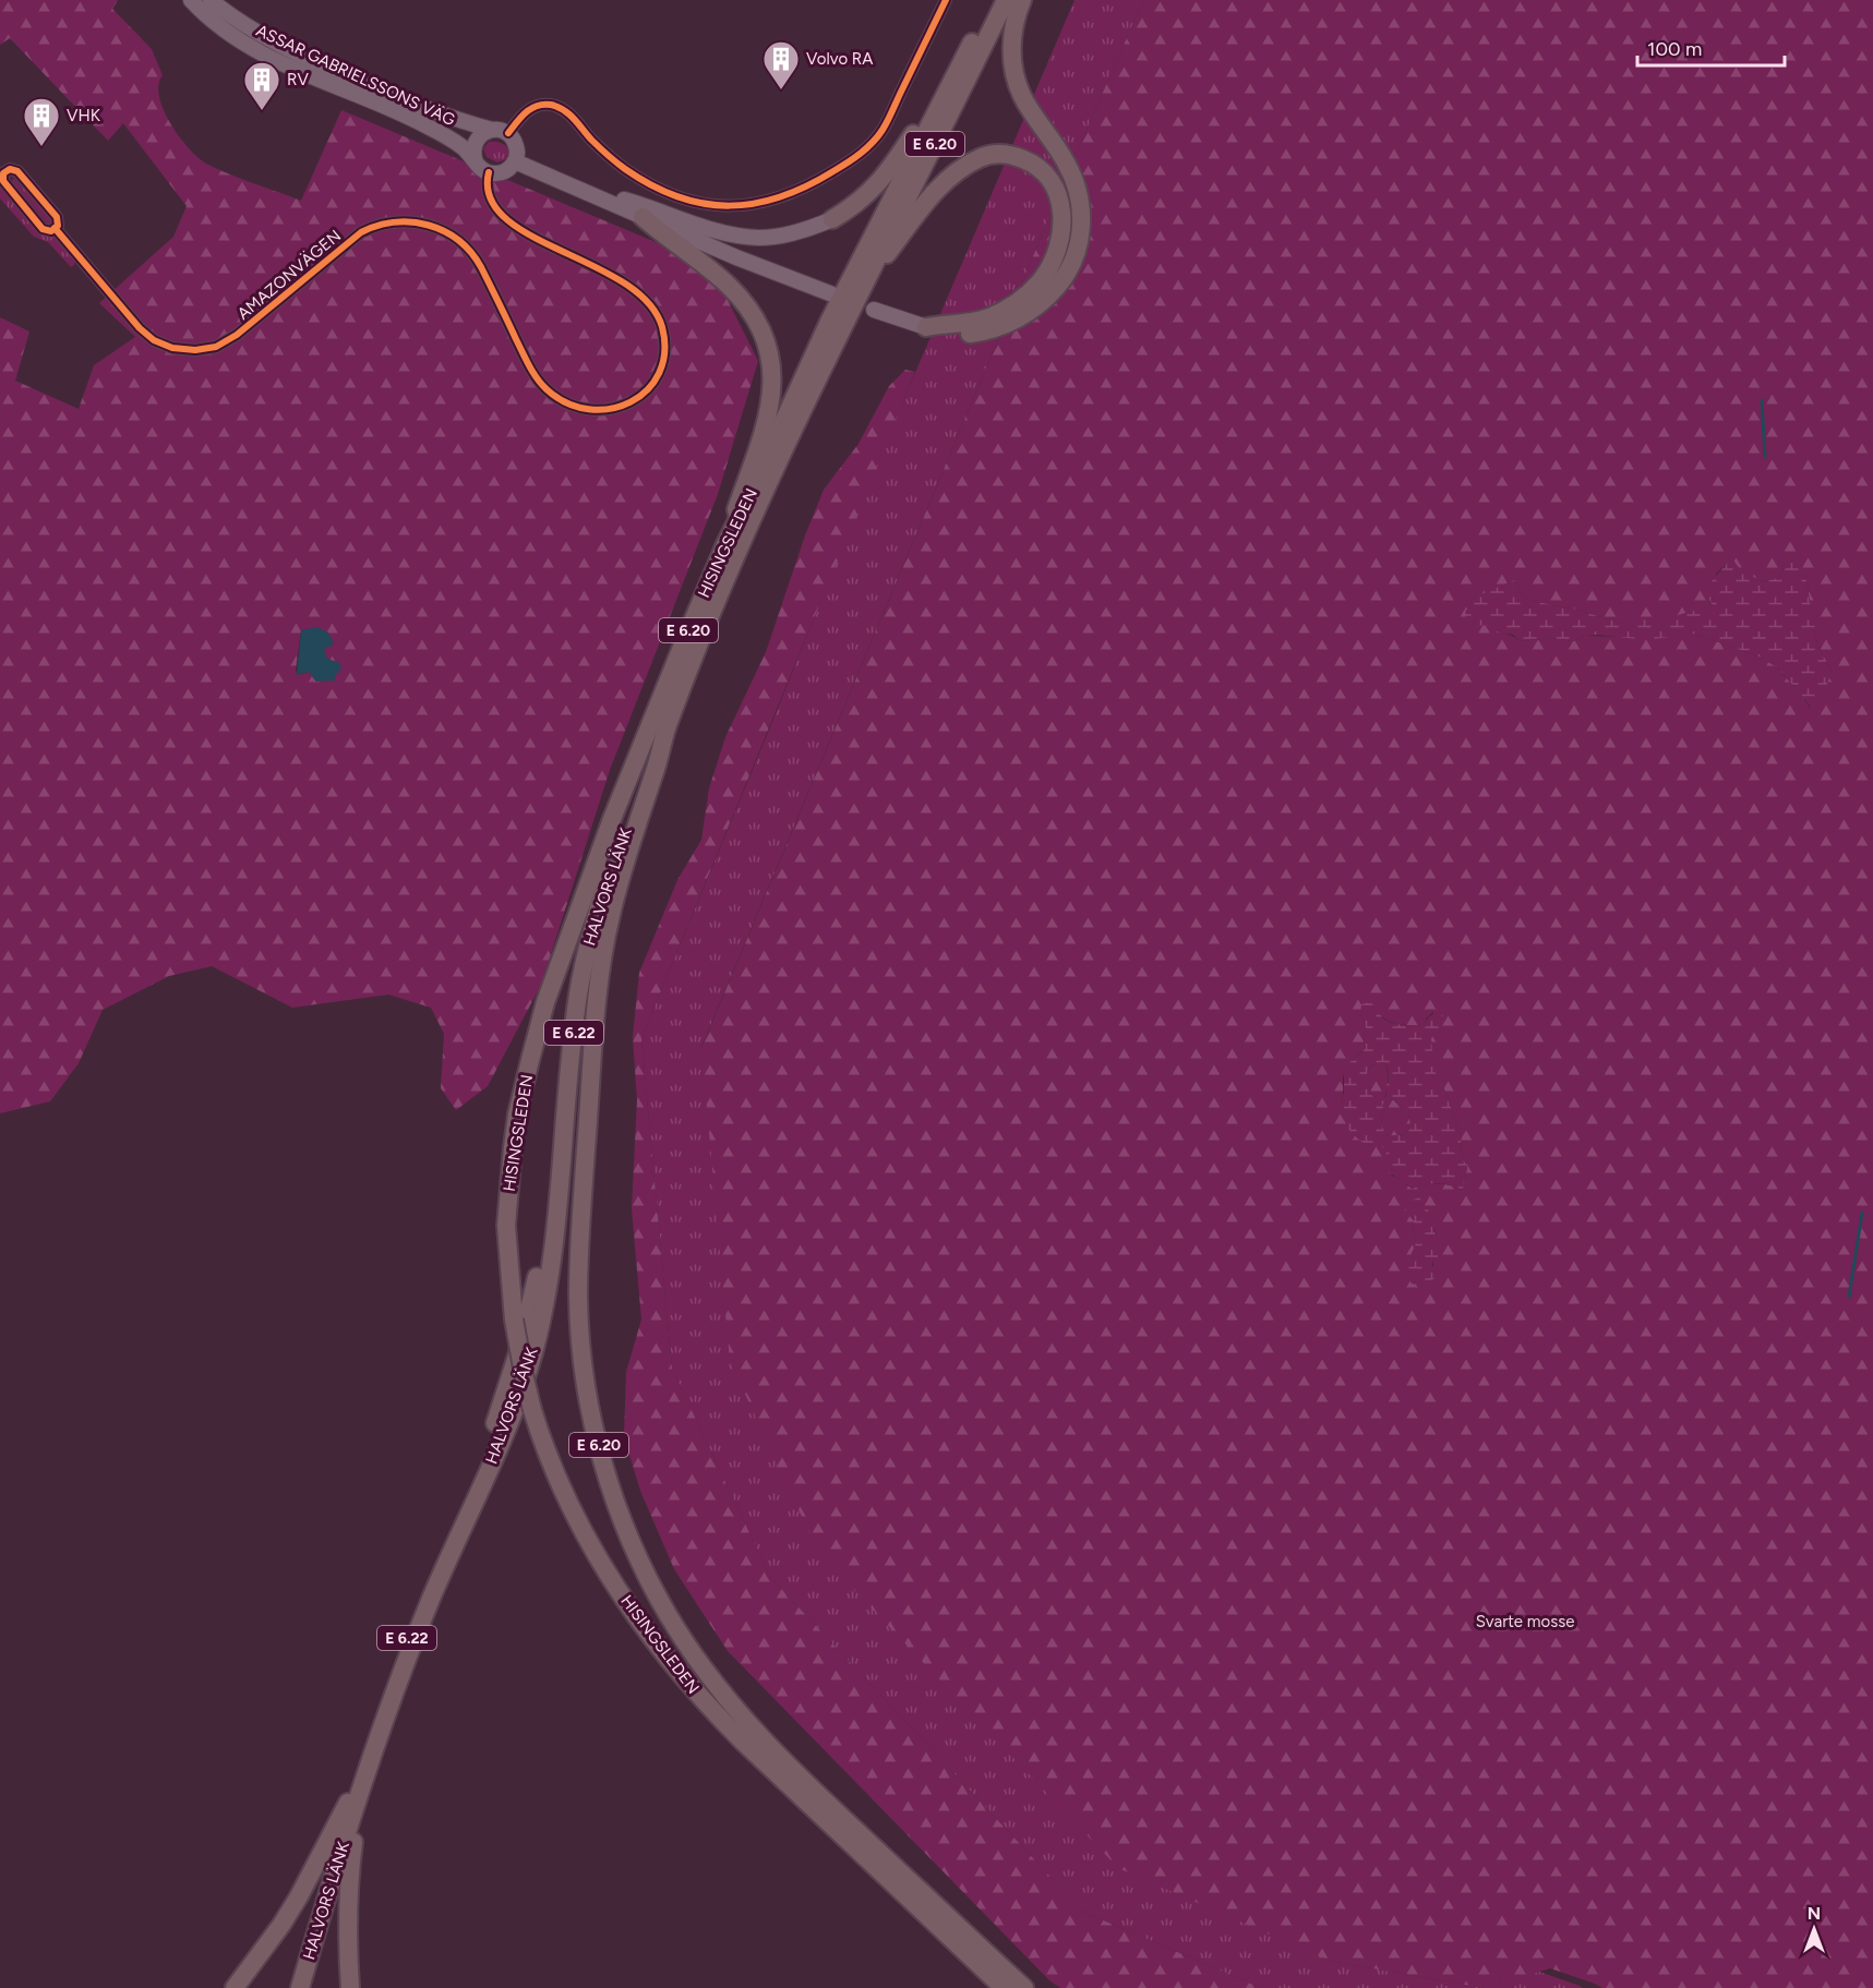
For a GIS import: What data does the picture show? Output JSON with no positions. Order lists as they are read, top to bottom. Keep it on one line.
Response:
{"streets":{"highway":["E 6.20","HISINGSLEDEN","HALVORS LÄNK","E 6.22"],"street":["ASSAR GABRIELSSONS VÄG","AMAZONVÄGEN"]},"crossings":[["ASSAR GABRIELSSONS VÄG","AMAZONVÄGEN"],["E 6.20","HISINGSLEDEN"],["HISINGSLEDEN","HALVORS LÄNK"],["HALVORS LÄNK","E 6.22"]],"parks":["Svarte mosse"],"places":{"building":["Volvo RA","RV","VHK"]},"scale_bar":"100 m","north":"top"}
